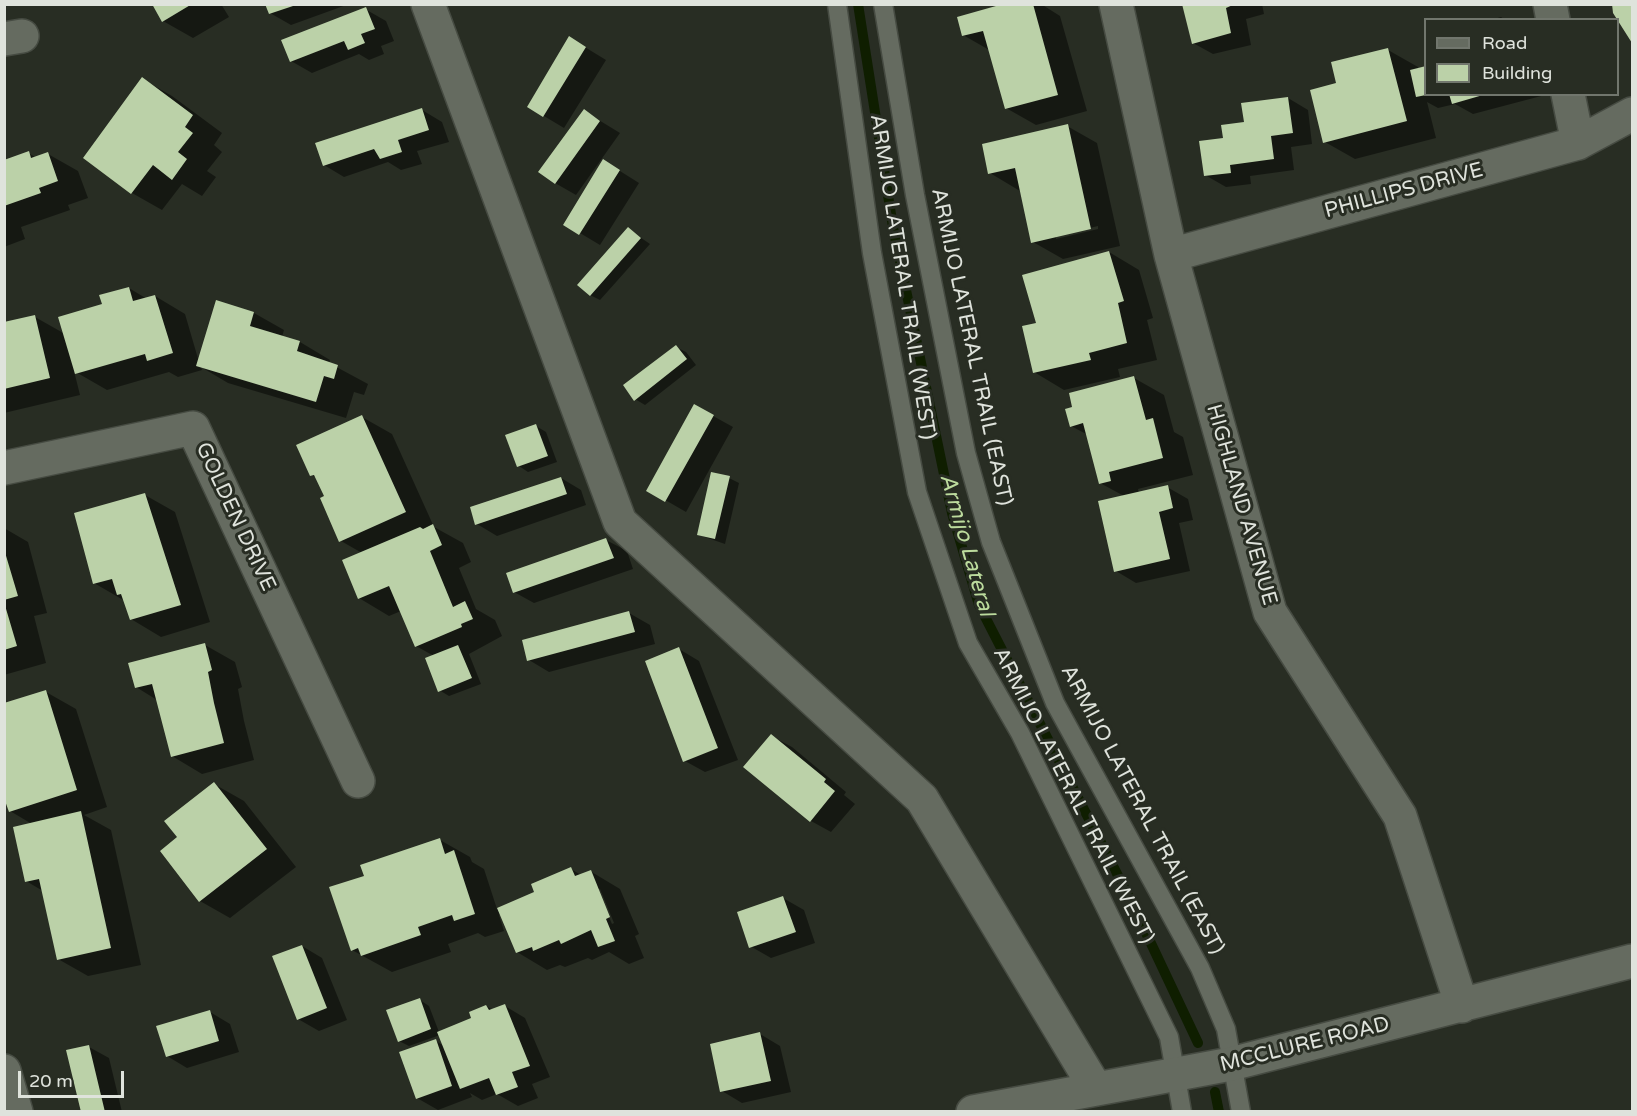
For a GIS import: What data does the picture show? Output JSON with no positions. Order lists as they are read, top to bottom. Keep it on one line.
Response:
{"streets":{"street":["PHILLIPS DRIVE","HIGHLAND AVENUE","GOLDEN DRIVE","MCCLURE ROAD"],"lane":["ARMIJO LATERAL TRAIL (WEST)","ARMIJO LATERAL TRAIL (EAST)"]},"crossings":[["PHILLIPS DRIVE","HIGHLAND AVENUE"],["ARMIJO LATERAL TRAIL (WEST)","MCCLURE ROAD"],["ARMIJO LATERAL TRAIL (EAST)","MCCLURE ROAD"],["HIGHLAND AVENUE","MCCLURE ROAD"]],"water":["Armijo Lateral"],"legend":["Road","Building"],"scale_bar":"20 m"}
